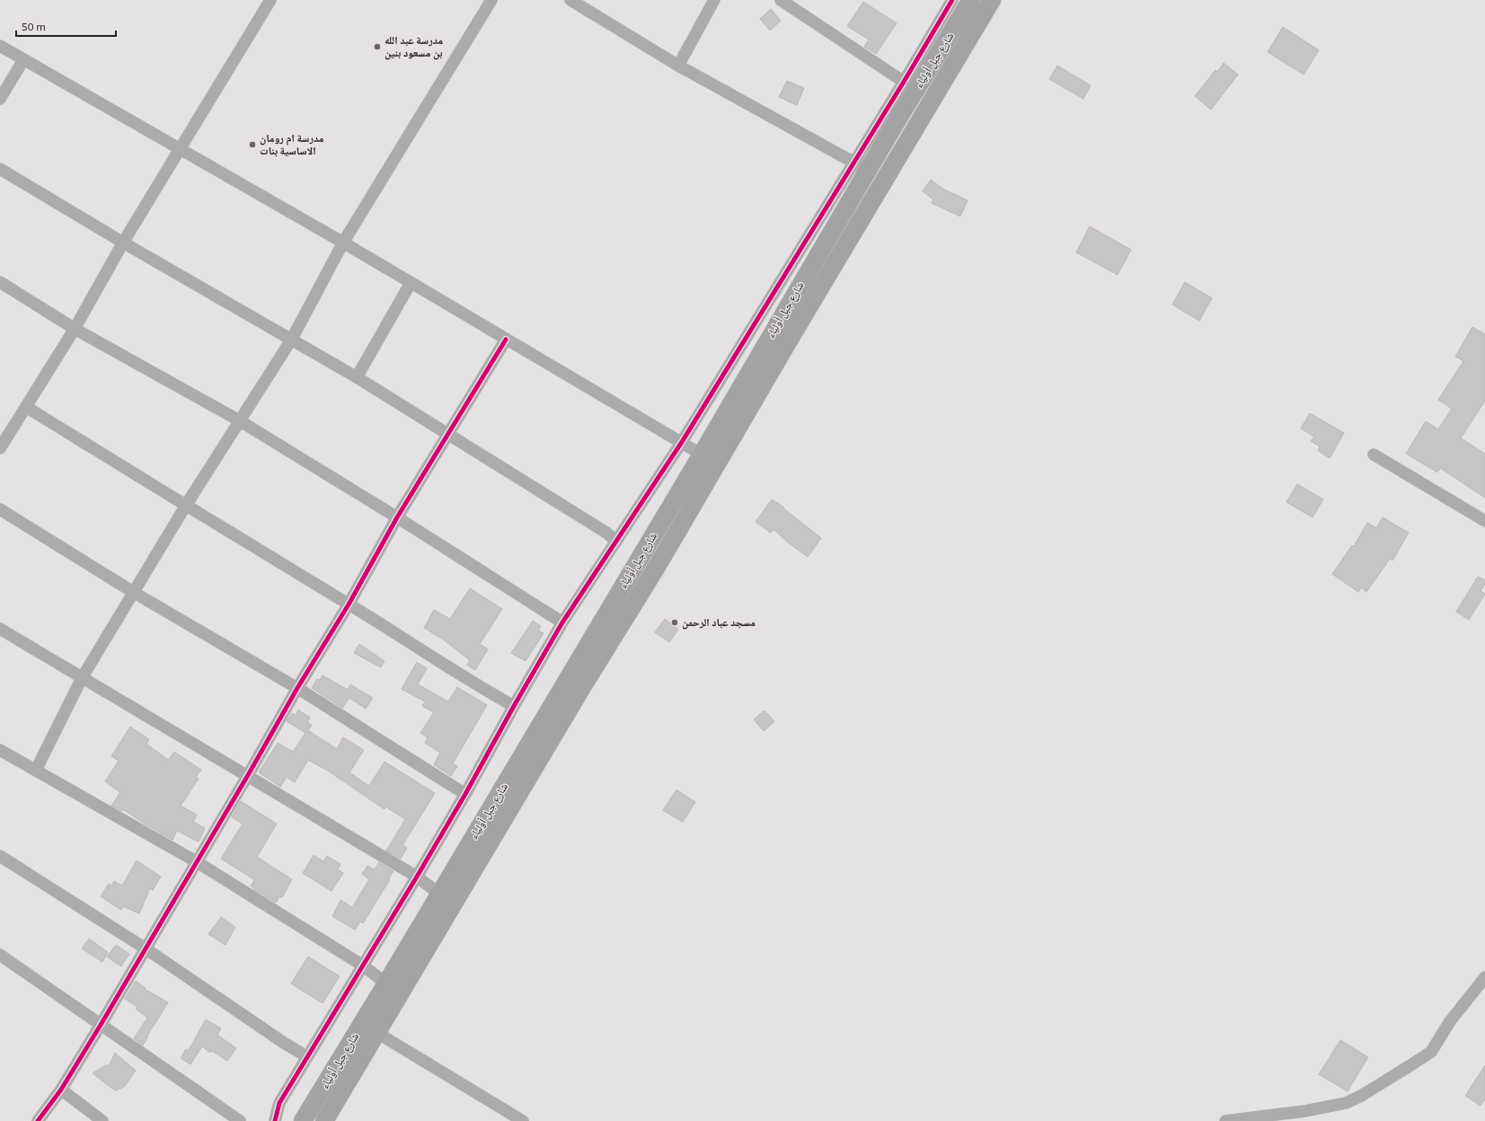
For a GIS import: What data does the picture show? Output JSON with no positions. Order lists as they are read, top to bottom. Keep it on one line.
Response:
{"streets":{"main road":["شارع جبل أولياء"]},"places":["مدرسة عبد الله بن مسعود بنين","مدرسة ام رومان الاساسية بنات","مسجد عباد الرحمن"],"scale_bar":"50 m"}
